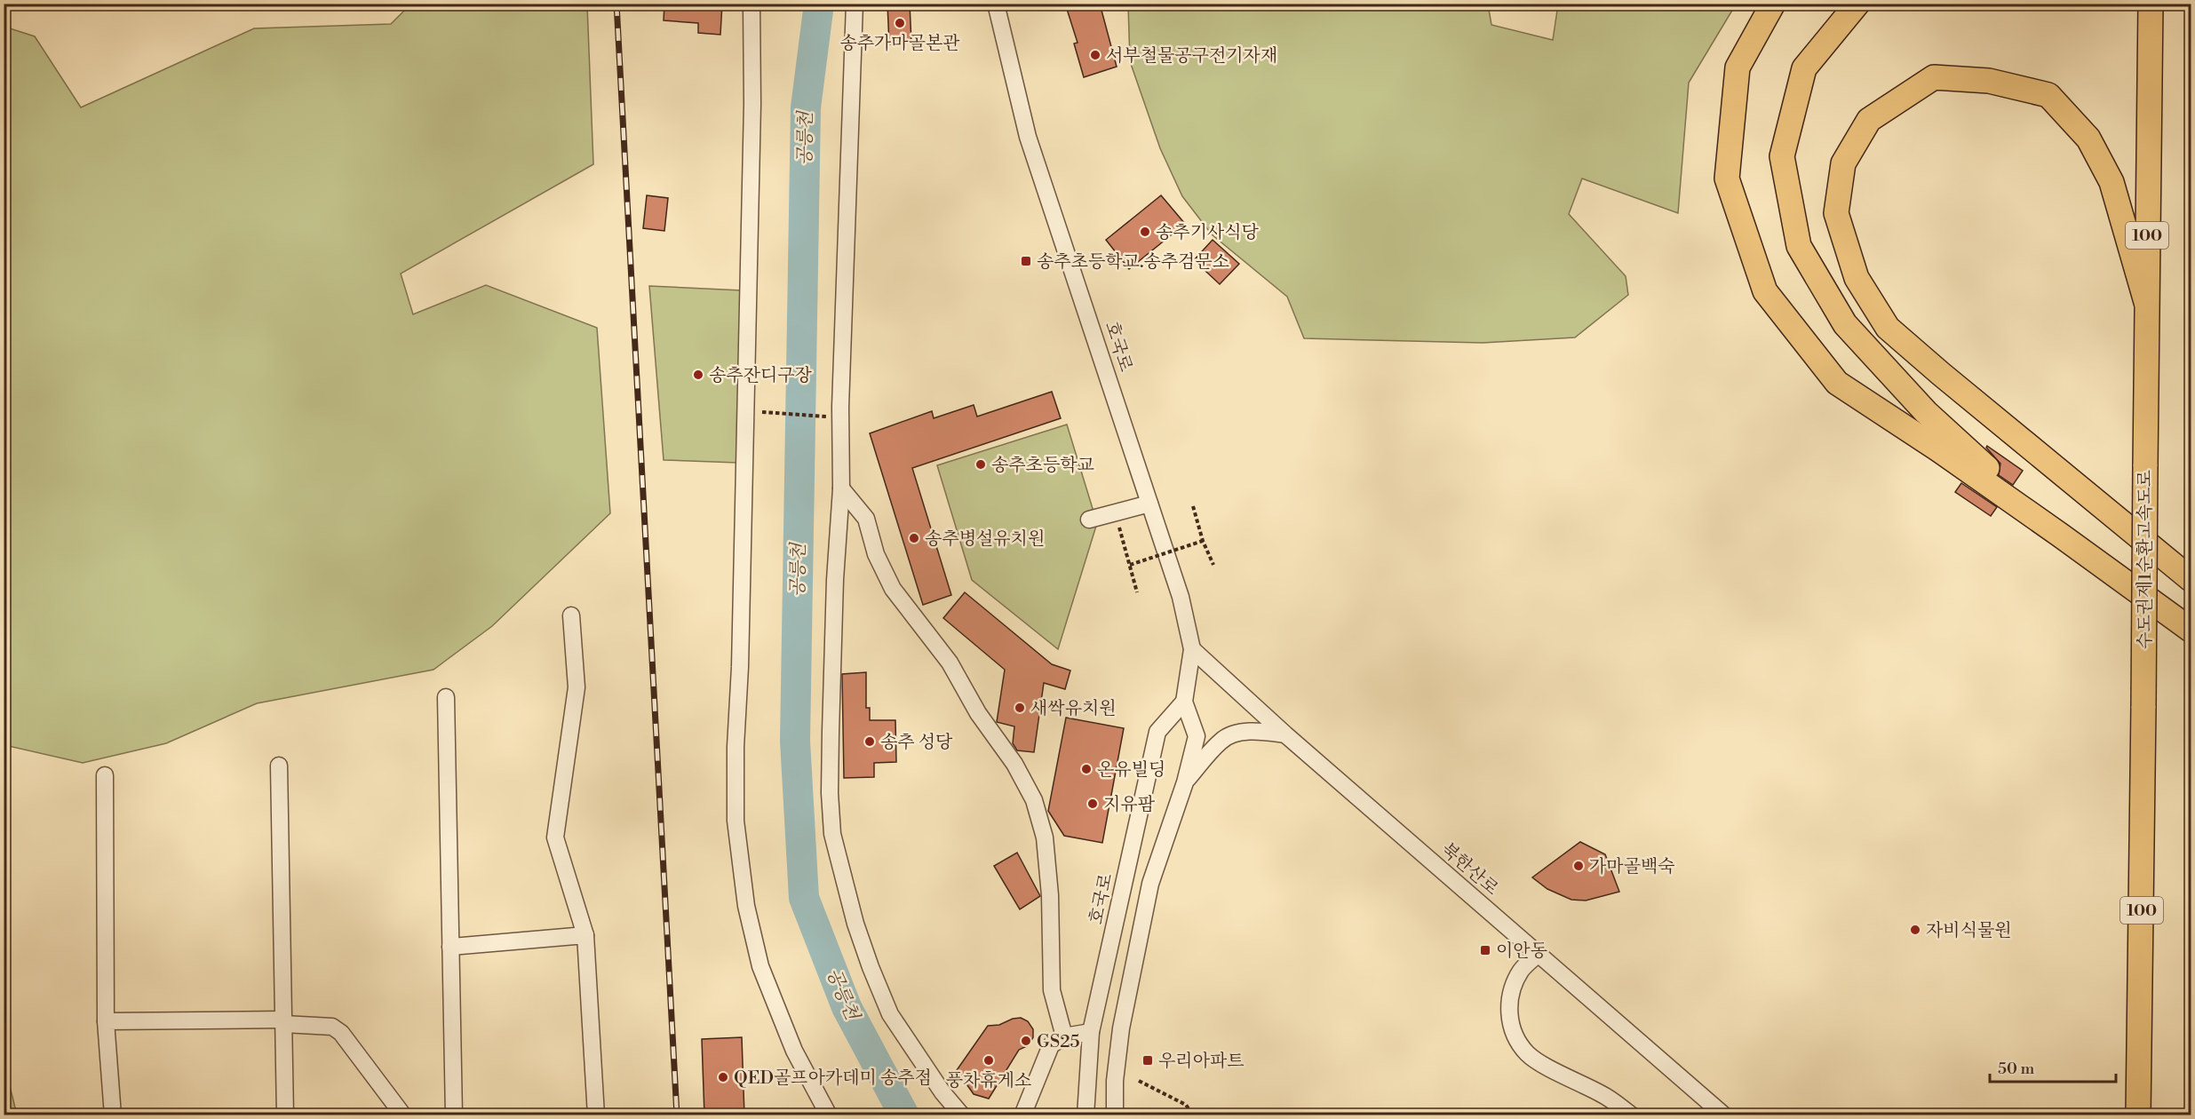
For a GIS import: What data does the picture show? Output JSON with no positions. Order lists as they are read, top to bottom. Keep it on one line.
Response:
{"streets":{"highway":["100","수도권제1순환고속도로"],"street":["호국로","북한산로"]},"crossings":[["호국로","북한산로"]],"water":["공릉천"],"places":{"other":["송추가마골본관","서부철물공구전기자재","송추기사식당","송추잔디구장","송추초등학교","송추병설유치원","새싹유치원","송추 성당","온유빌딩","지유팜","가마골백숙","자비식물원","GS25","풍차휴게소","QED골프아카데미 송추점"],"transit":["송추초등학교.송추검문소","이안동","우리아파트"]},"scale_bar":"50 m"}
